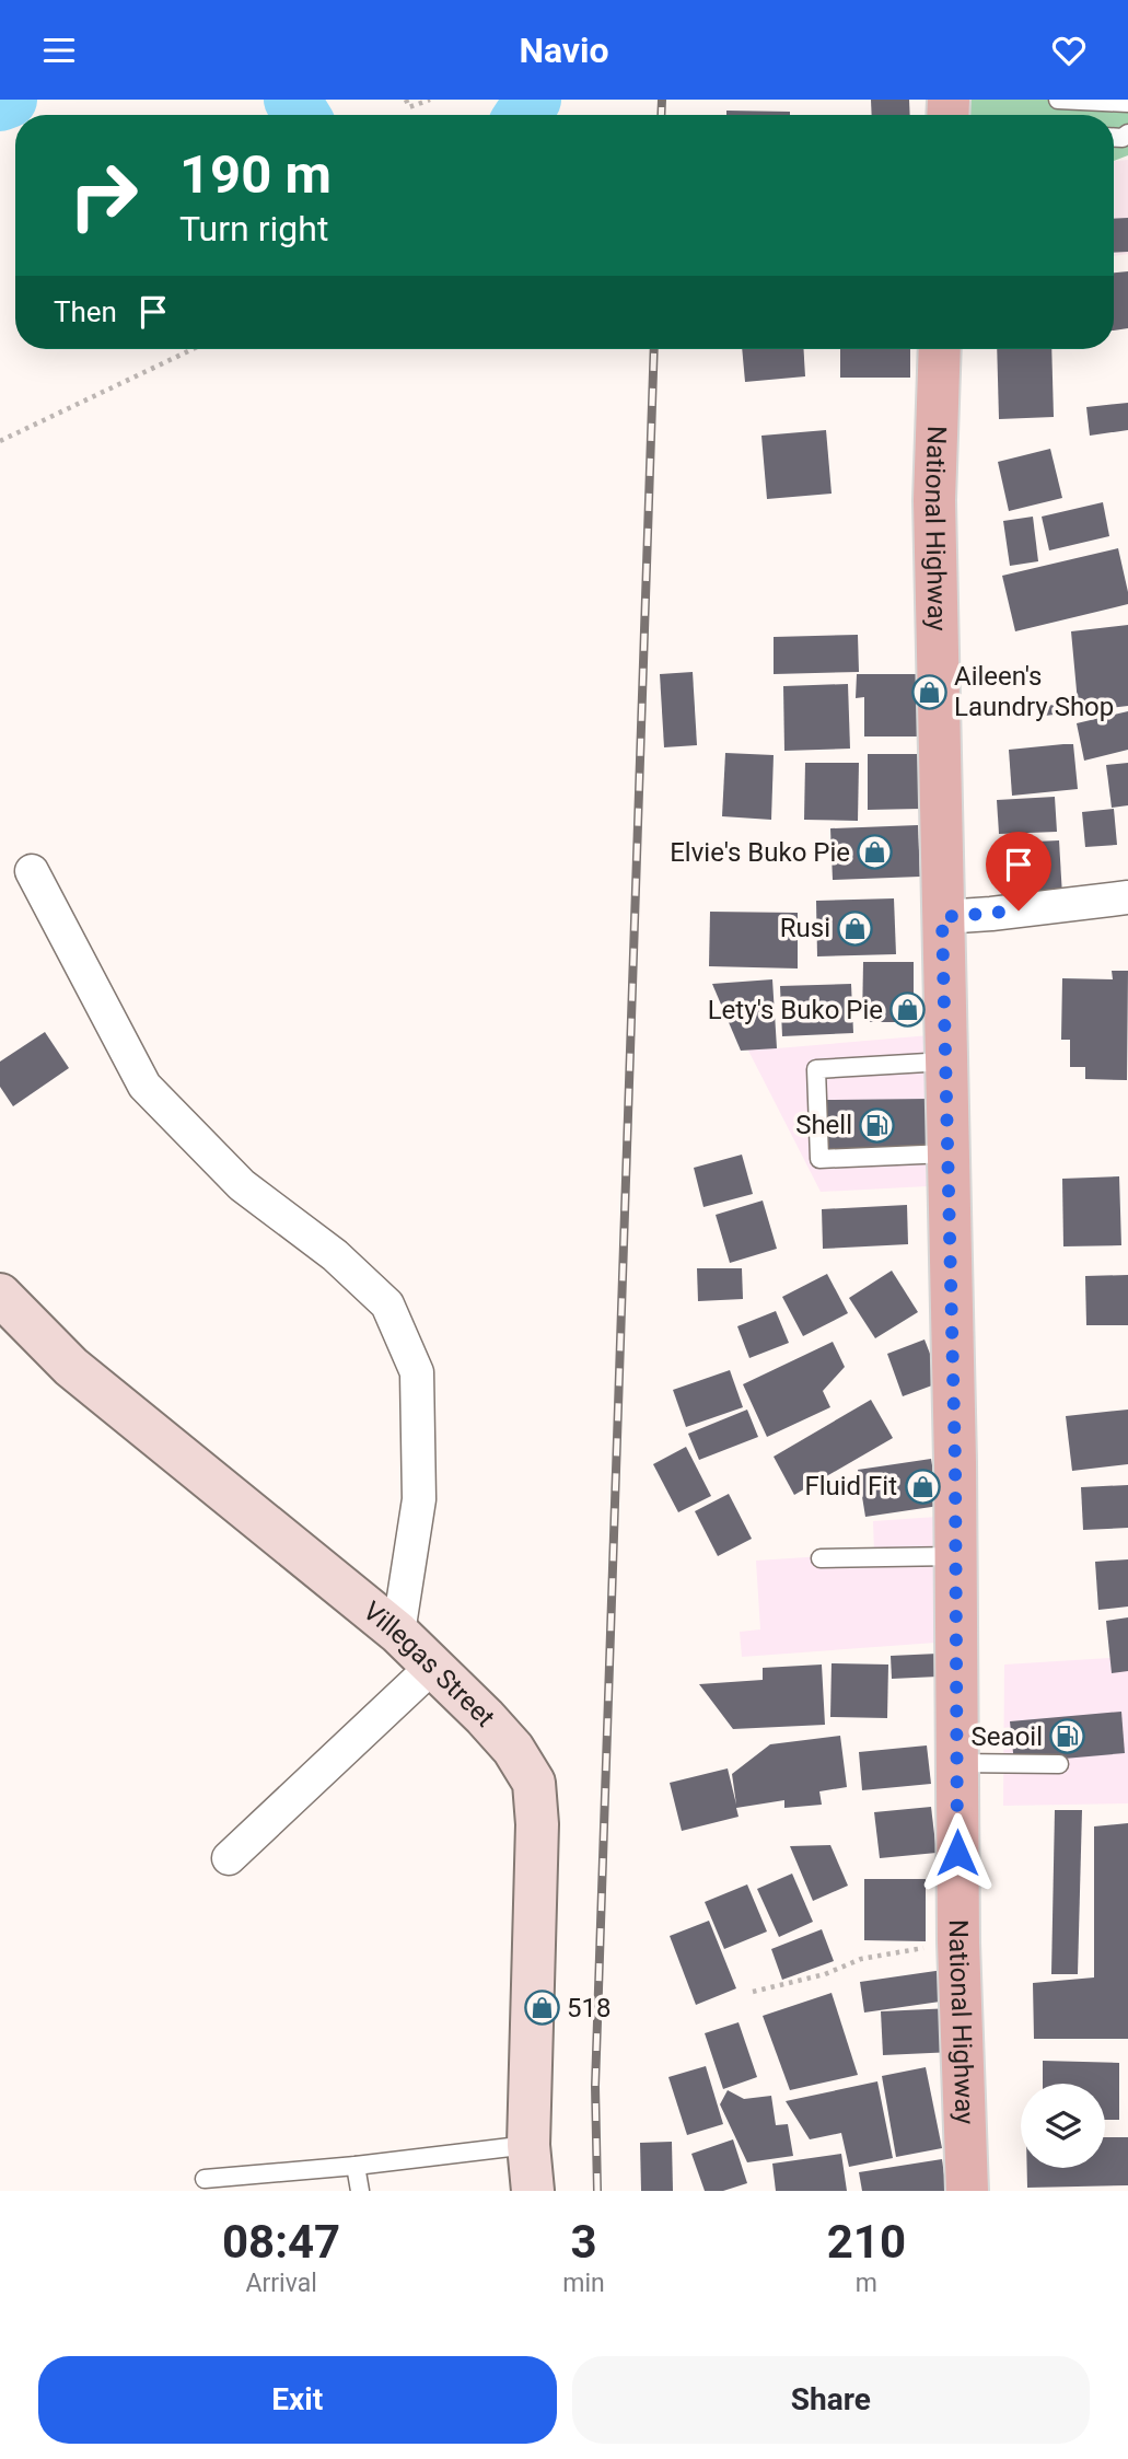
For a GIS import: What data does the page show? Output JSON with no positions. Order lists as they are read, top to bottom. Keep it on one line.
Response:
{"streets":{"main road":["National Highway"],"street":["Villegas Street"]},"places":{"shop":["Aileen's Laundry Shop","Elvie's Buko Pie","Rusi","Lety's Buko Pie","Fluid Fit","518"],"fuel station":["Shell","Seaoil"]},"page":{"header":"Navio","turn":["190 m","Turn right"],"then":"Then","eta":["08:47","Arrival","3","min","210","m"],"buttons":["Exit","Share"]}}
